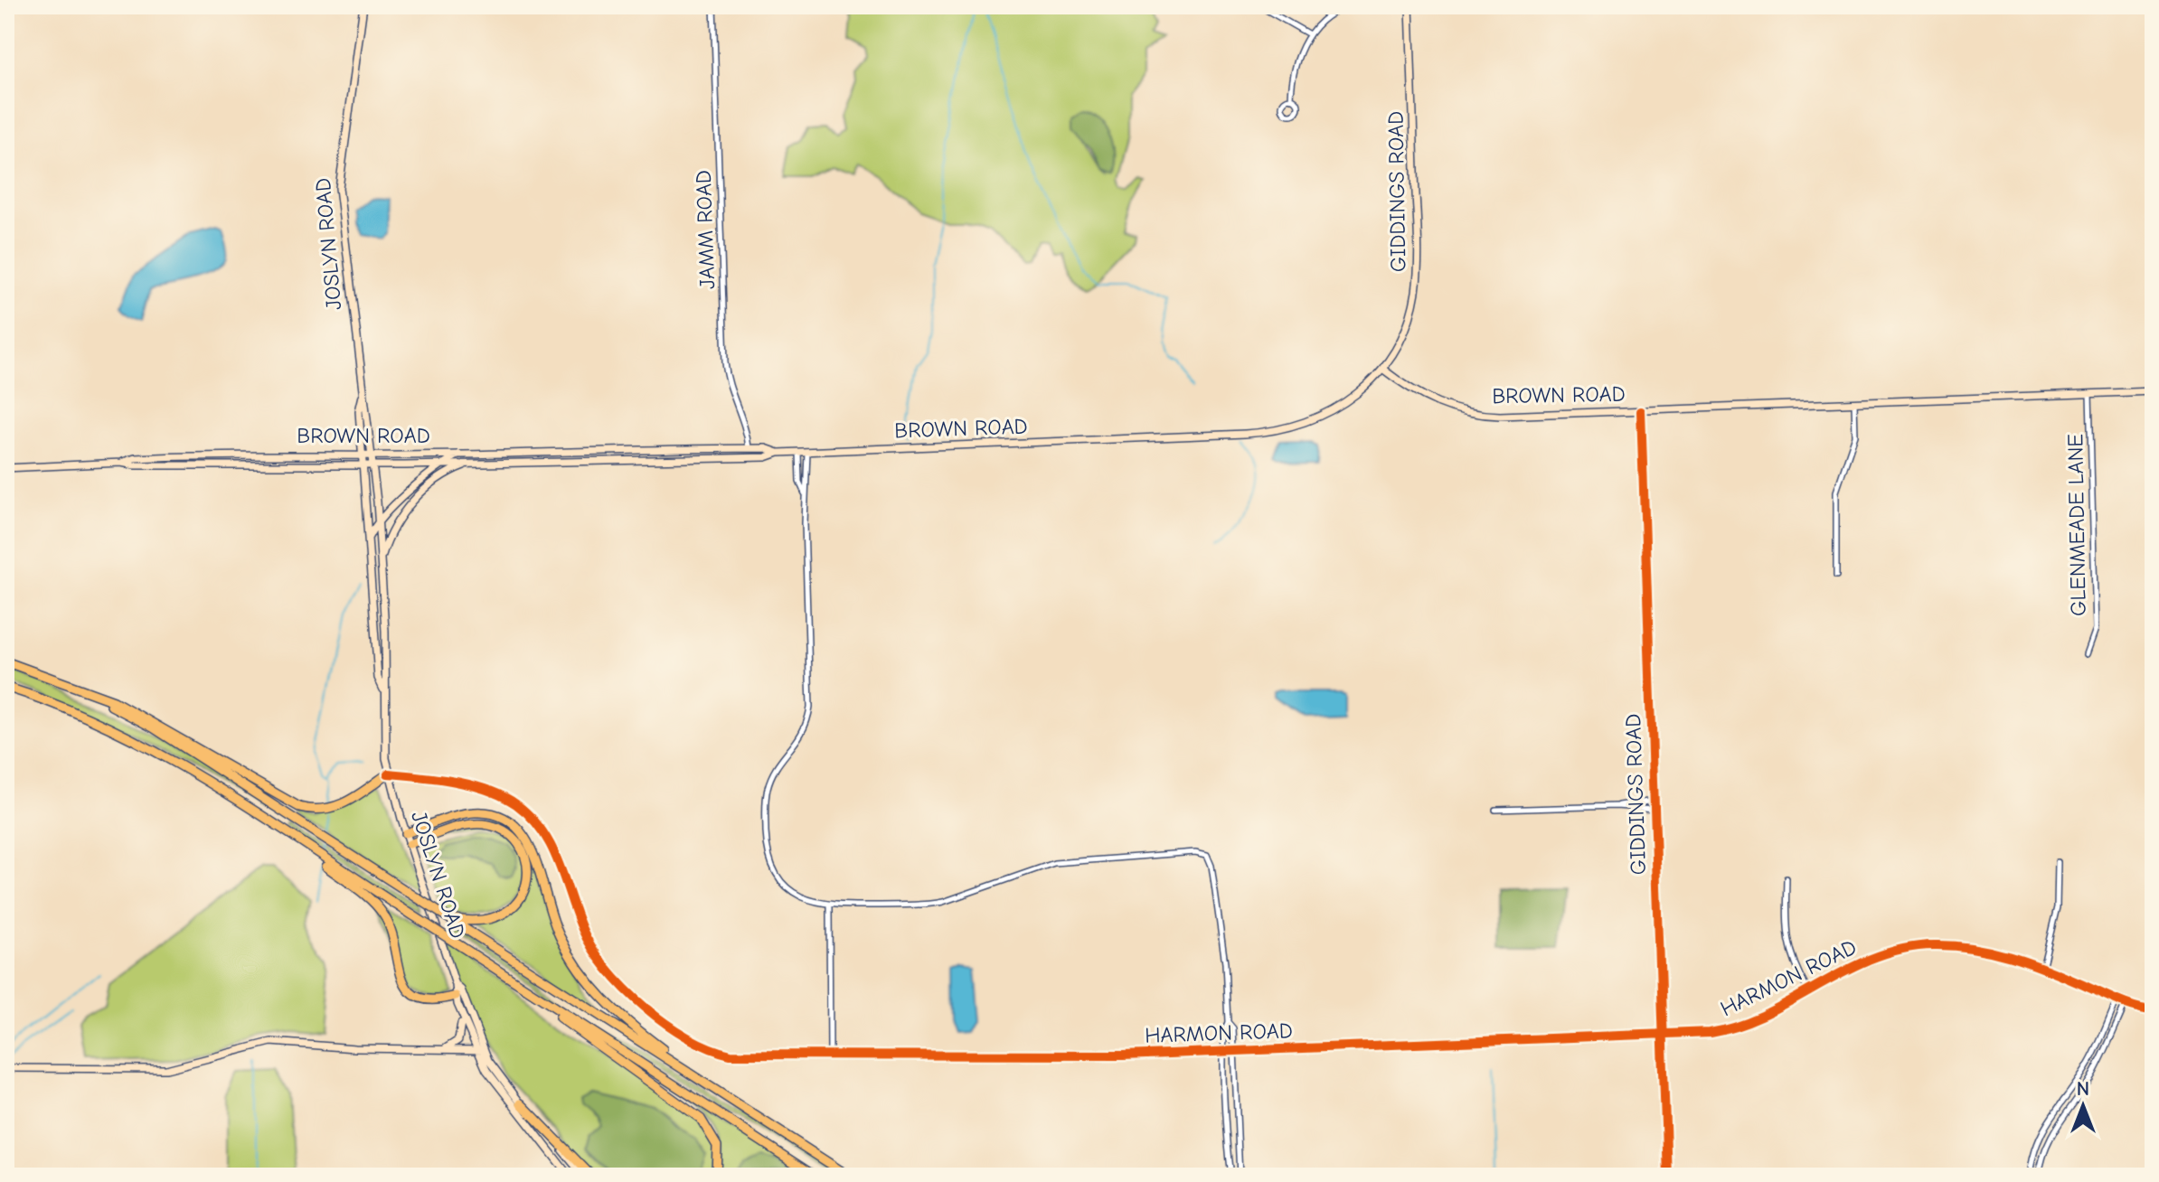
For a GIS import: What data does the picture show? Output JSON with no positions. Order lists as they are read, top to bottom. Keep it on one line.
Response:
{"streets":{"main road":["GIDDINGS ROAD","JOSLYN ROAD","BROWN ROAD","HARMON ROAD"],"street":["JAMM ROAD","GLENMEADE LANE"]},"crossings":[["GIDDINGS ROAD","BROWN ROAD"],["GIDDINGS ROAD","HARMON ROAD"],["JAMM ROAD","BROWN ROAD"],["JOSLYN ROAD","BROWN ROAD"],["JOSLYN ROAD","HARMON ROAD"],["BROWN ROAD","GLENMEADE LANE"]],"north":"top"}
